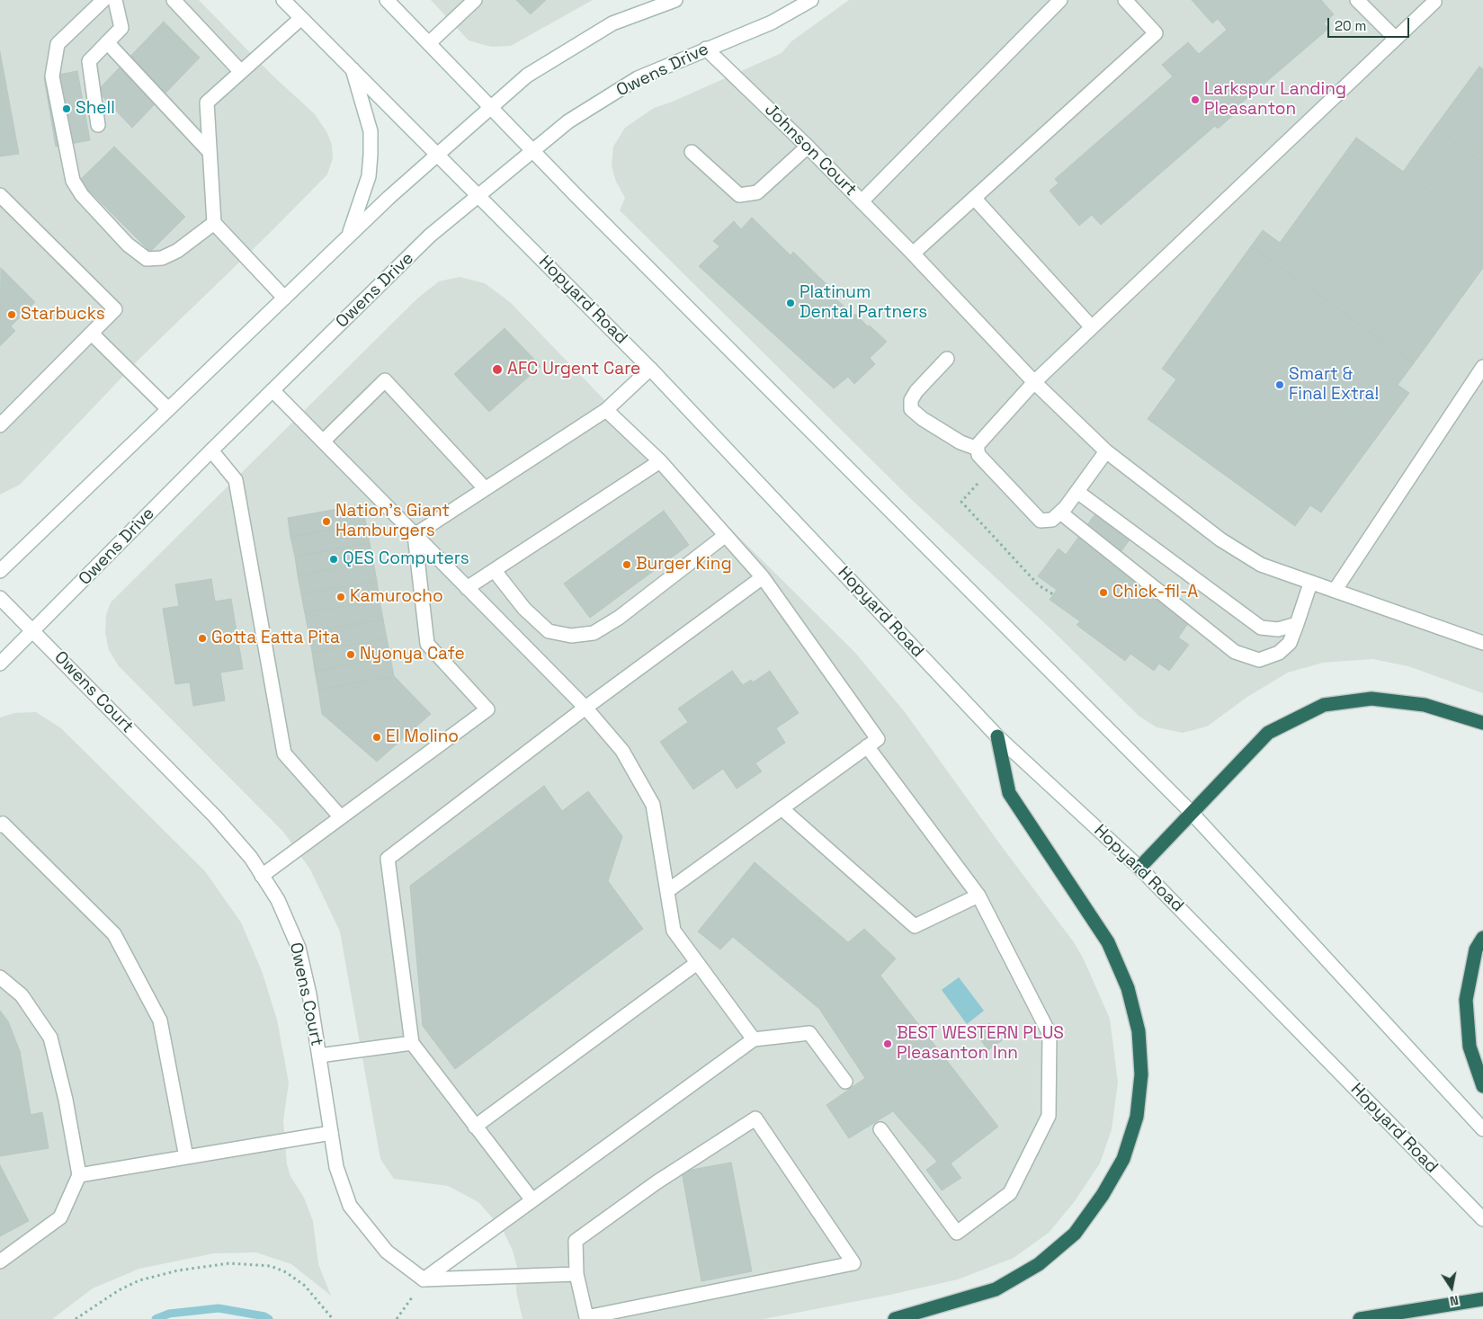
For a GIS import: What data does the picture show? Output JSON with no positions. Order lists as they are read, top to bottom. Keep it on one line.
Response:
{"streets":{"main road":["Owens Drive","Johnson Court","Hopyard Road","Owens Court"]},"crossings":[["Owens Drive","Johnson Court"],["Owens Drive","Hopyard Road"],["Owens Drive","Owens Court"]],"places":["Larkspur Landing Pleasanton","Shell","Platinum Dental Partners","Starbucks","AFC Urgent Care","Smart & Final Extra!","Nation's Giant Hamburgers","QES Computers","Burger King","Chick-fil-A","Kamurocho","Gotta Eatta Pita","Nyonya Cafe","El Molino","BEST WESTERN PLUS Pleasanton Inn"],"scale_bar":"20 m","north":"bottom"}
